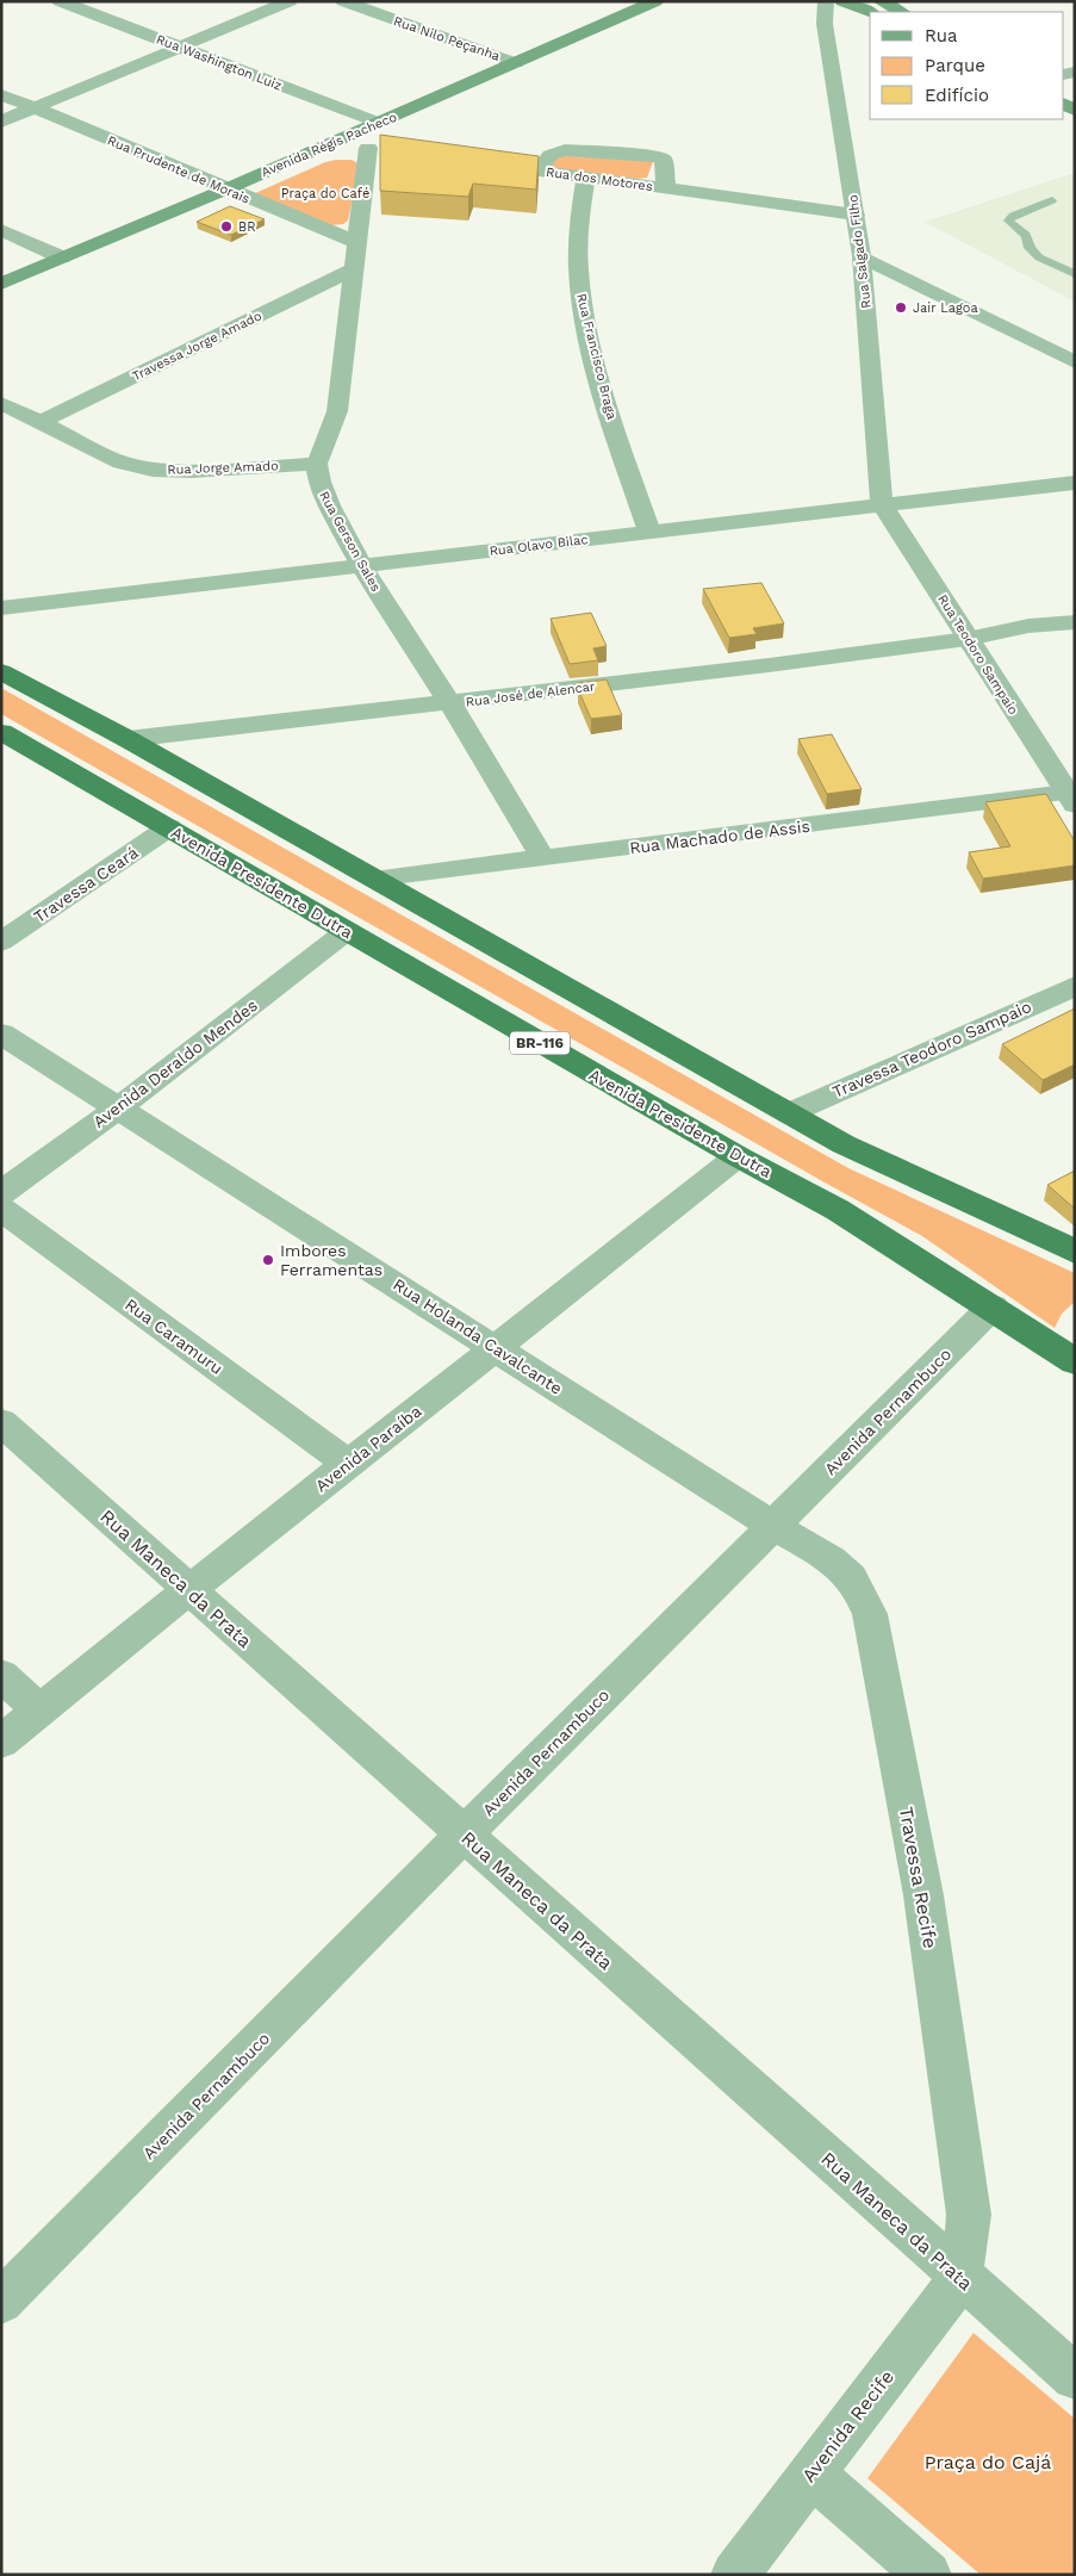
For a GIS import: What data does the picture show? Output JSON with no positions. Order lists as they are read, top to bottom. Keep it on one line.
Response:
{"streets":{"highway":["Avenida Presidente Dutra","BR-116"],"main road":["Avenida Régis Pacheco"],"street":["Rua Nilo Peçanha","Rua Washington Luiz","Rua Prudente de Morais","Rua dos Motores","Rua Salgado Filho","Travessa Jorge Amado","Rua Francisco Braga","Rua Jorge Amado","Rua Gerson Sales","Rua Olavo Bilac","Rua Teodoro Sampaio","Rua José de Alencar","Rua Machado de Assis","Travessa Ceará","Travessa Teodoro Sampaio","Avenida Deraldo Mendes","Rua Caramuru","Rua Holanda Cavalcante","Avenida Pernambuco","Avenida Paraíba","Rua Maneca da Prata","Travessa Recife","Avenida Recife"]},"crossings":[["Rua Nilo Peçanha","Avenida Régis Pacheco"],["Rua Washington Luiz","Avenida Régis Pacheco"],["Avenida Régis Pacheco","Rua Prudente de Morais"],["Rua dos Motores","Rua Salgado Filho"],["Rua dos Motores","Rua Francisco Braga"],["Rua Salgado Filho","Rua Olavo Bilac"],["Rua Salgado Filho","Rua Teodoro Sampaio"],["Travessa Jorge Amado","Rua Jorge Amado"],["Rua Francisco Braga","Rua Olavo Bilac"],["Rua Jorge Amado","Rua Gerson Sales"],["Rua Gerson Sales","Rua Olavo Bilac"],["Rua Gerson Sales","Rua José de Alencar"],["Rua Gerson Sales","Rua Machado de Assis"],["Rua Olavo Bilac","Rua Teodoro Sampaio"],["Rua Teodoro Sampaio","Rua José de Alencar"],["Rua Teodoro Sampaio","Rua Machado de Assis"],["Avenida Presidente Dutra","Travessa Ceará"],["Avenida Presidente Dutra","Avenida Deraldo Mendes"],["Avenida Presidente Dutra","Avenida Pernambuco"],["Avenida Presidente Dutra","Avenida Paraíba"],["Avenida Deraldo Mendes","Rua Holanda Cavalcante"],["Rua Caramuru","Avenida Paraíba"],["Rua Holanda Cavalcante","Avenida Pernambuco"],["Rua Holanda Cavalcante","Avenida Paraíba"],["Rua Holanda Cavalcante","Travessa Recife"],["Avenida Pernambuco","Rua Maneca da Prata"],["Avenida Pernambuco","Travessa Recife"],["Avenida Paraíba","Rua Maneca da Prata"],["Rua Maneca da Prata","Travessa Recife"],["Rua Maneca da Prata","Avenida Recife"],["Travessa Recife","Avenida Recife"]],"parks":["Praça do Café","Praça do Cajá"],"places":["BR","Jair Lagoa","Imbores Ferramentas"],"legend":["Rua","Parque","Edifício"]}
